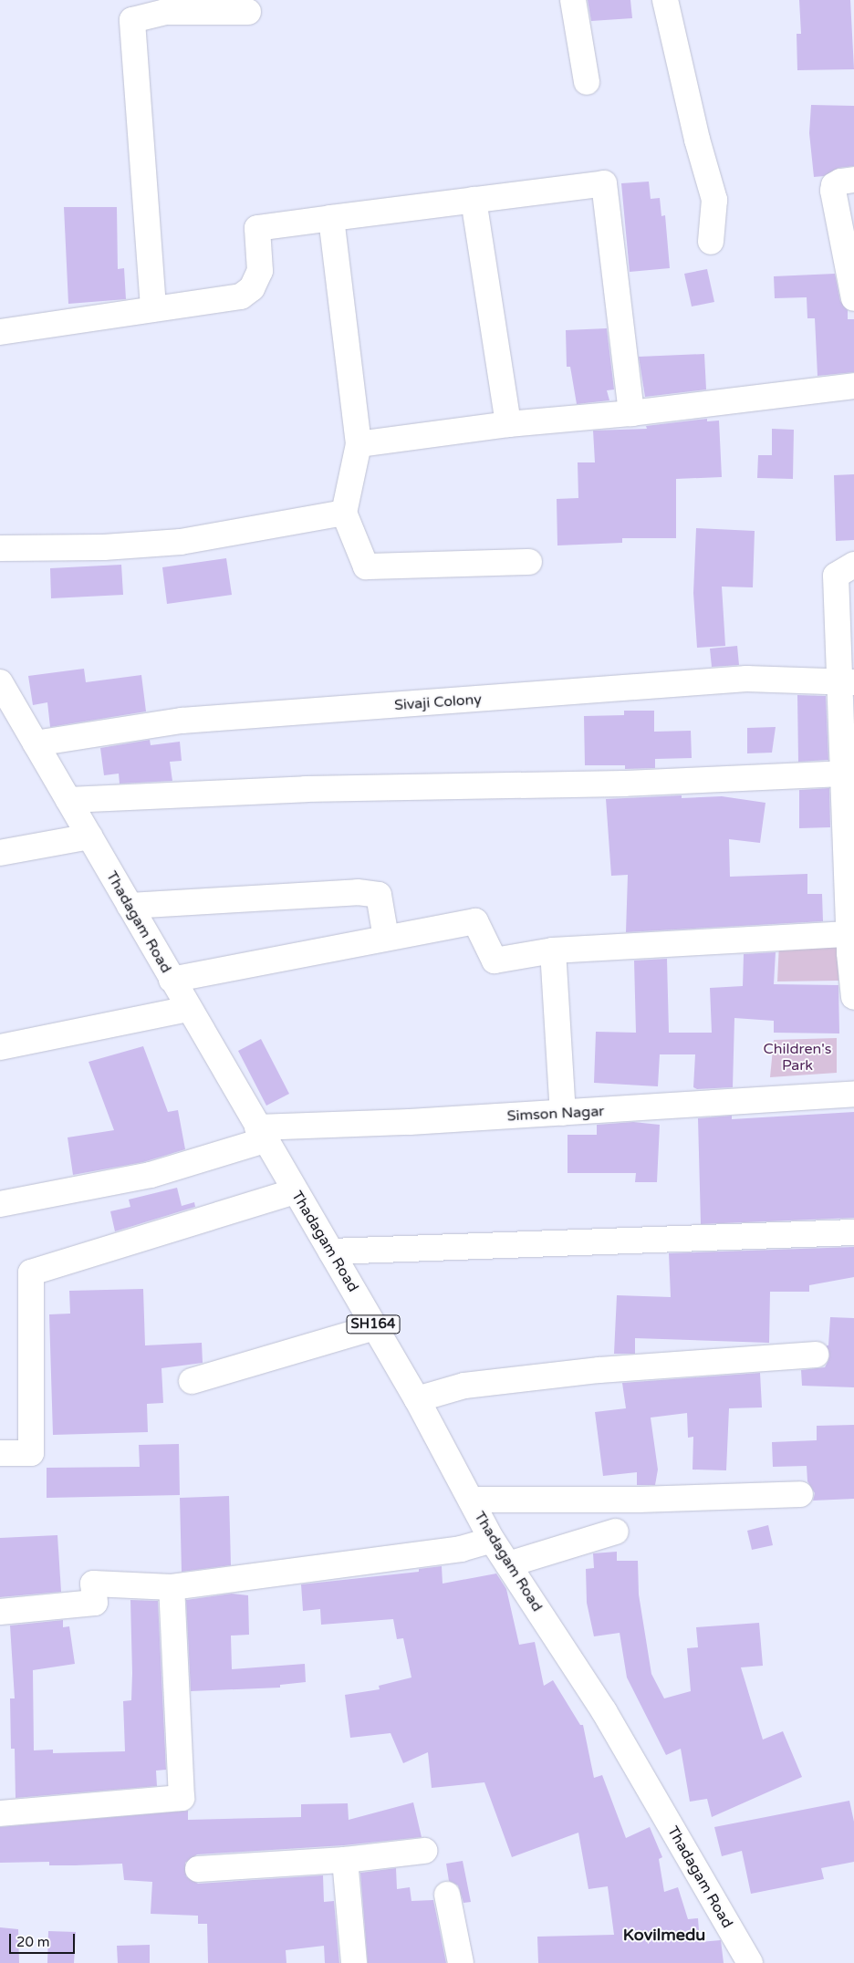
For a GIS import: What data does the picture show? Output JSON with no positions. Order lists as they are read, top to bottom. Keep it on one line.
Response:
{"streets":{"street":["Sivaji Colony","Thadagam Road","Simson Nagar","SH164"]},"crossings":[["Sivaji Colony","Thadagam Road"],["Thadagam Road","Simson Nagar"]],"districts":["Kovilmedu"],"parks":["Children's Park"],"scale_bar":"20 m"}
